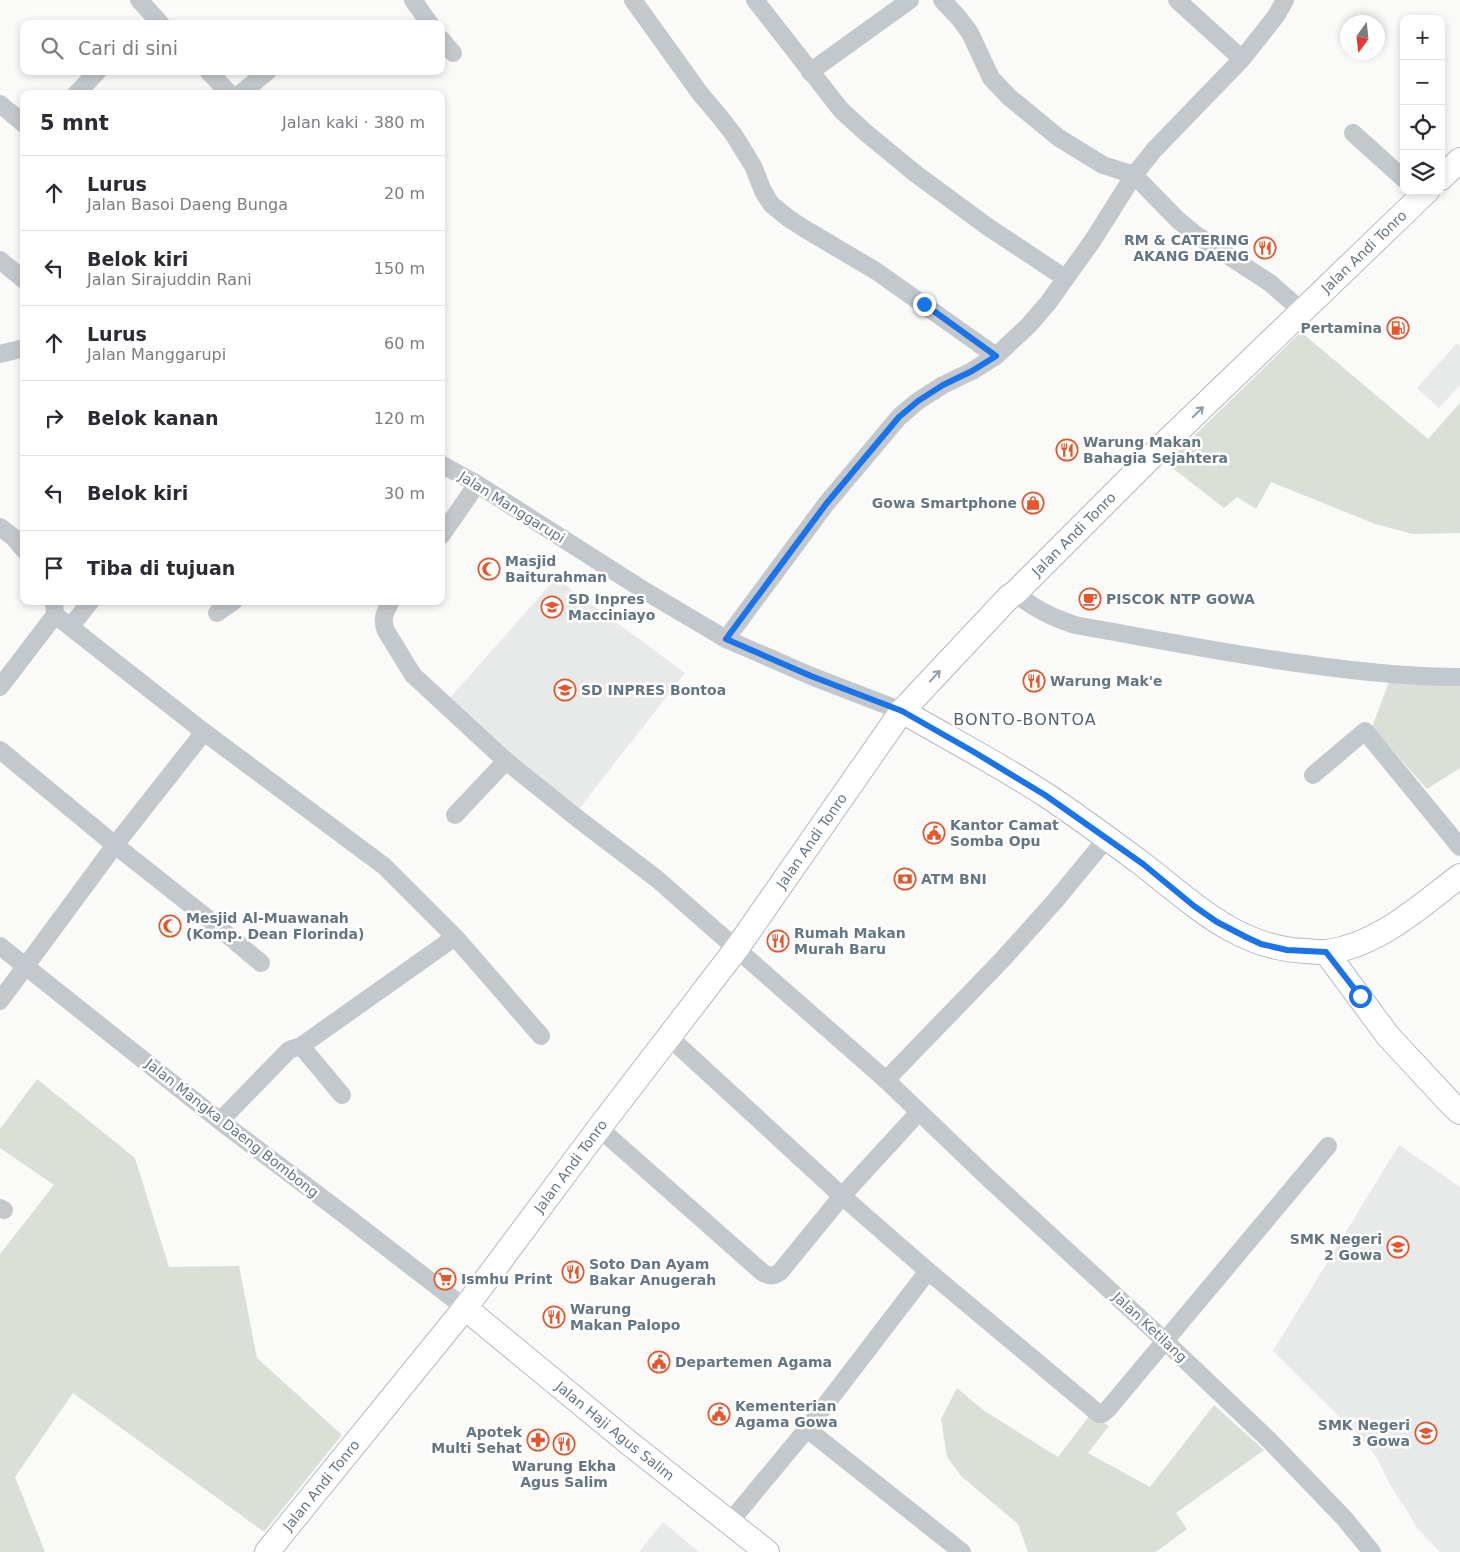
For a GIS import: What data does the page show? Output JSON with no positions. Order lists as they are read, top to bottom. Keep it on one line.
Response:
{"streets":{"street":["Jalan Andi Tonro","Jalan Manggarupi","Jalan Mangka Daeng Bombong","Jalan Ketilang","Jalan Haji Agus Salim"]},"crossings":[["Jalan Andi Tonro","Jalan Manggarupi"],["Jalan Andi Tonro","Jalan Mangka Daeng Bombong"],["Jalan Andi Tonro","Jalan Ketilang"],["Jalan Andi Tonro","Jalan Haji Agus Salim"],["Jalan Mangka Daeng Bombong","Jalan Haji Agus Salim"]],"districts":["BONTO-BONTOA"],"places":{"restaurant":["RM & CATERING AKANG DAENG","Warung Makan Bahagia Sejahtera","Warung Mak'e","Rumah Makan Murah Baru","Soto Dan Ayam Bakar Anugerah","Warung Makan Palopo","Warung Ekha Agus Salim"],"fuel station":["Pertamina"],"shop":["Gowa Smartphone"],"mosque":["Masjid Baiturahman","Mesjid Al-Muawanah (Komp. Dean Florinda)"],"cafe":["PISCOK NTP GOWA"],"school or university":["SD Inpres Macciniayo","SD INPRES Bontoa","SMK Negeri 2 Gowa","SMK Negeri 3 Gowa"],"public building":["Kantor Camat Somba Opu","Departemen Agama","Kementerian Agama Gowa"],"bank":["ATM BNI"],"supermarket":["Ismhu Print"],"pharmacy":["Apotek Multi Sehat"]},"north":"bottom","page":{"map_buttons":["+","−"],"search":"Cari di sini","heading":["5 mnt","Jalan kaki · 380 m"],"list":[["Lurus","Jalan Basoi Daeng Bunga","20 m"],["Belok kiri","Jalan Sirajuddin Rani","150 m"],["Lurus","Jalan Manggarupi","60 m"],["Belok kanan","120 m"],["Belok kiri","30 m"],"Tiba di tujuan"]}}
